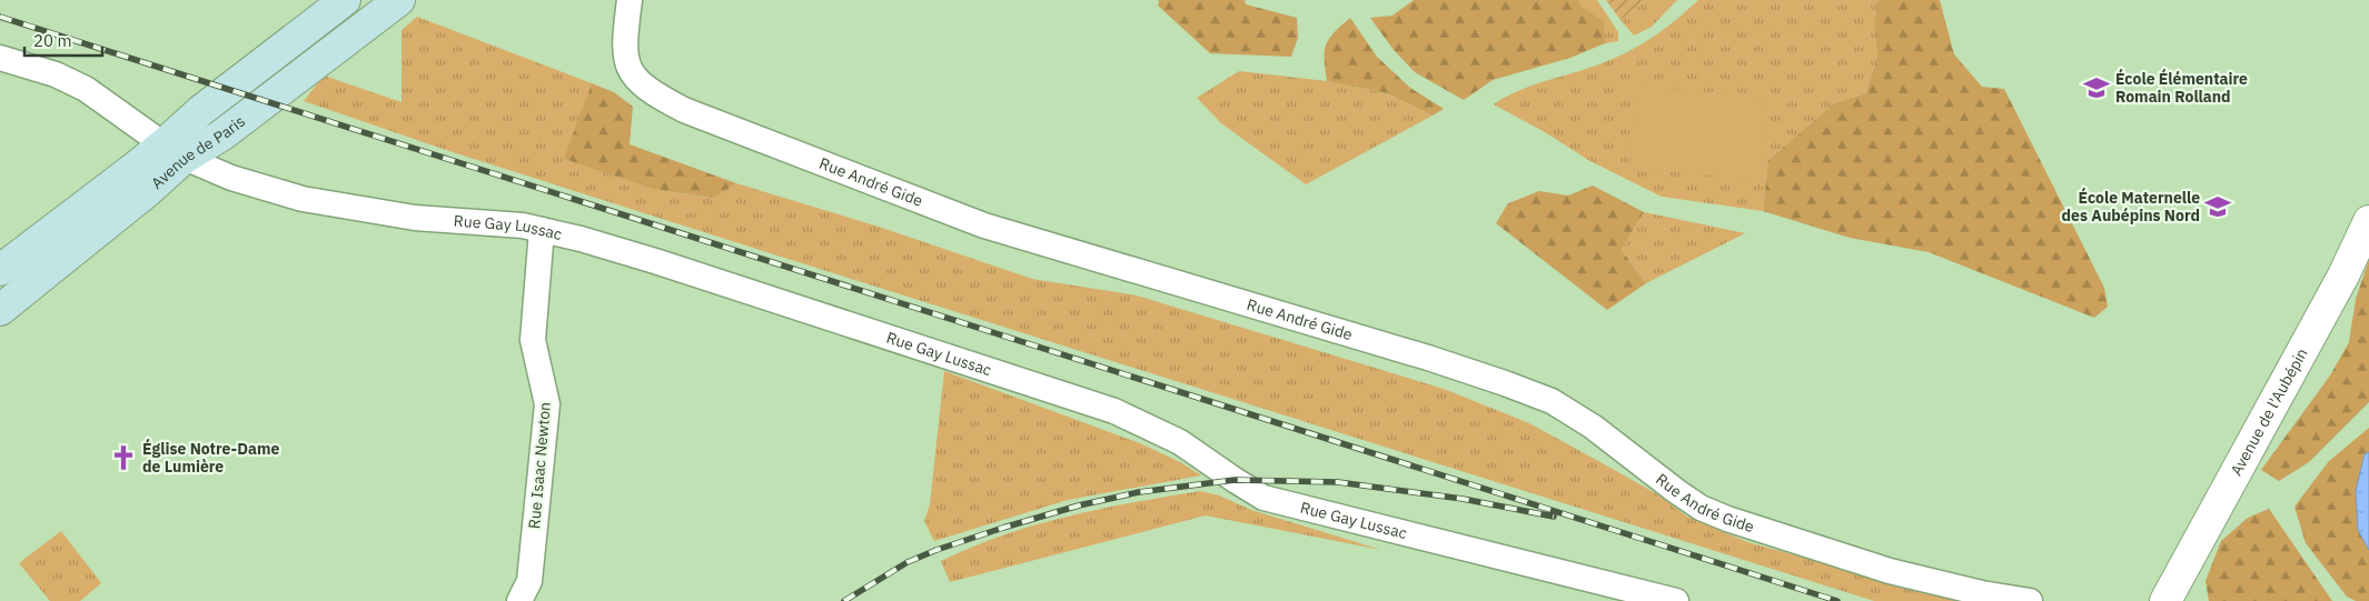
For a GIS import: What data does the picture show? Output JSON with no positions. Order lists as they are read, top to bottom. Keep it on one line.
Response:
{"streets":{"main road":["Avenue de Paris"],"street":["Rue André Gide","Rue Gay Lussac","Avenue de l'Aubépin","Rue Isaac Newton"]},"crossings":[["Avenue de Paris","Rue Gay Lussac"],["Rue Gay Lussac","Rue Isaac Newton"]],"places":{"school or university":["École Élémentaire Romain Rolland","École Maternelle des Aubépins Nord"],"church":["Église Notre-Dame de Lumière"]},"scale_bar":"20 m"}
